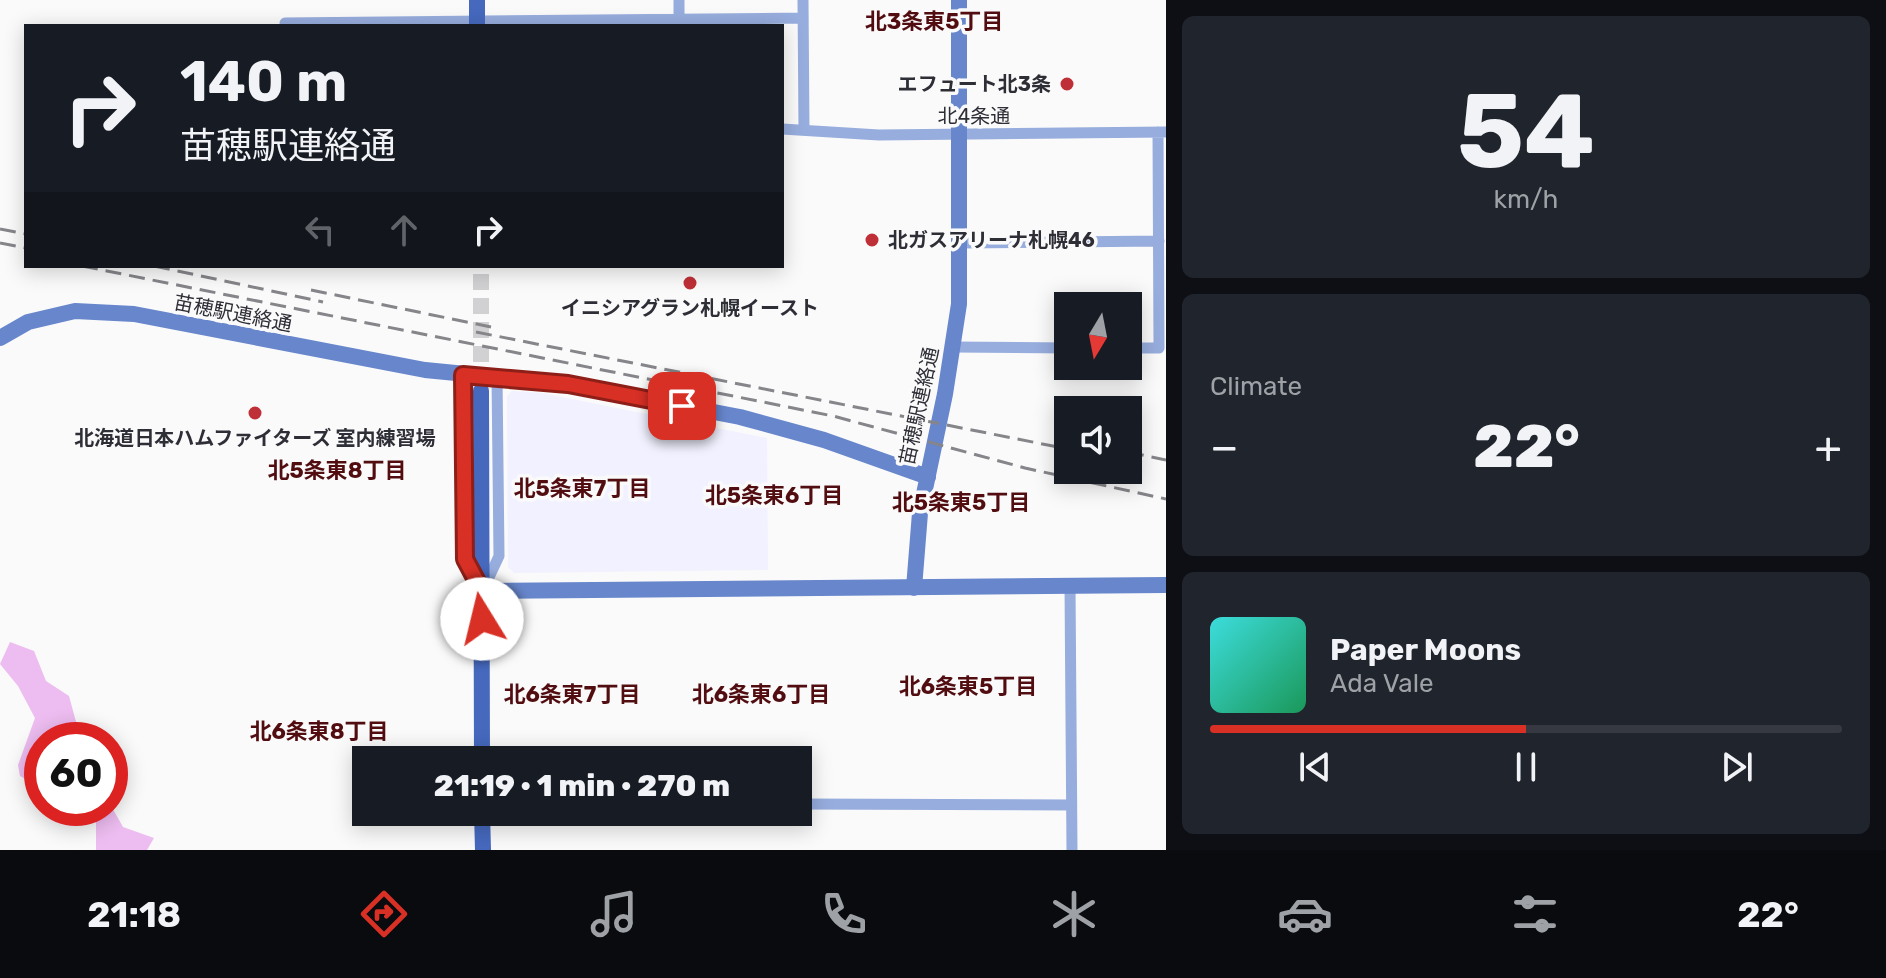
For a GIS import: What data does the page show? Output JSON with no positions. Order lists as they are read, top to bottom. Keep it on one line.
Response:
{"streets":{"street":["北4条通","苗穂駅連絡通"]},"crossings":[["北4条通","苗穂駅連絡通"]],"districts":["北3条東5丁目","北5条東8丁目","北5条東7丁目","北5条東6丁目","北5条東5丁目","北6条東5丁目","北6条東7丁目","北6条東6丁目","北6条東8丁目"],"places":["エフュート北3条","北ガスアリーナ札幌46","イニシアグラン札幌イースト","北海道日本ハムファイターズ 室内練習場"],"north":"bottom","page":{"tile":[["54","km/h"],"Climate"],"turn":["140 m","苗穂駅連絡通"],"heat":["−","22°","+"],"song":["Paper Moons","Ada Vale"],"limit":"60","trip":"21:19 · 1 min · 270 m","tabs":["21:18","22°"]}}
